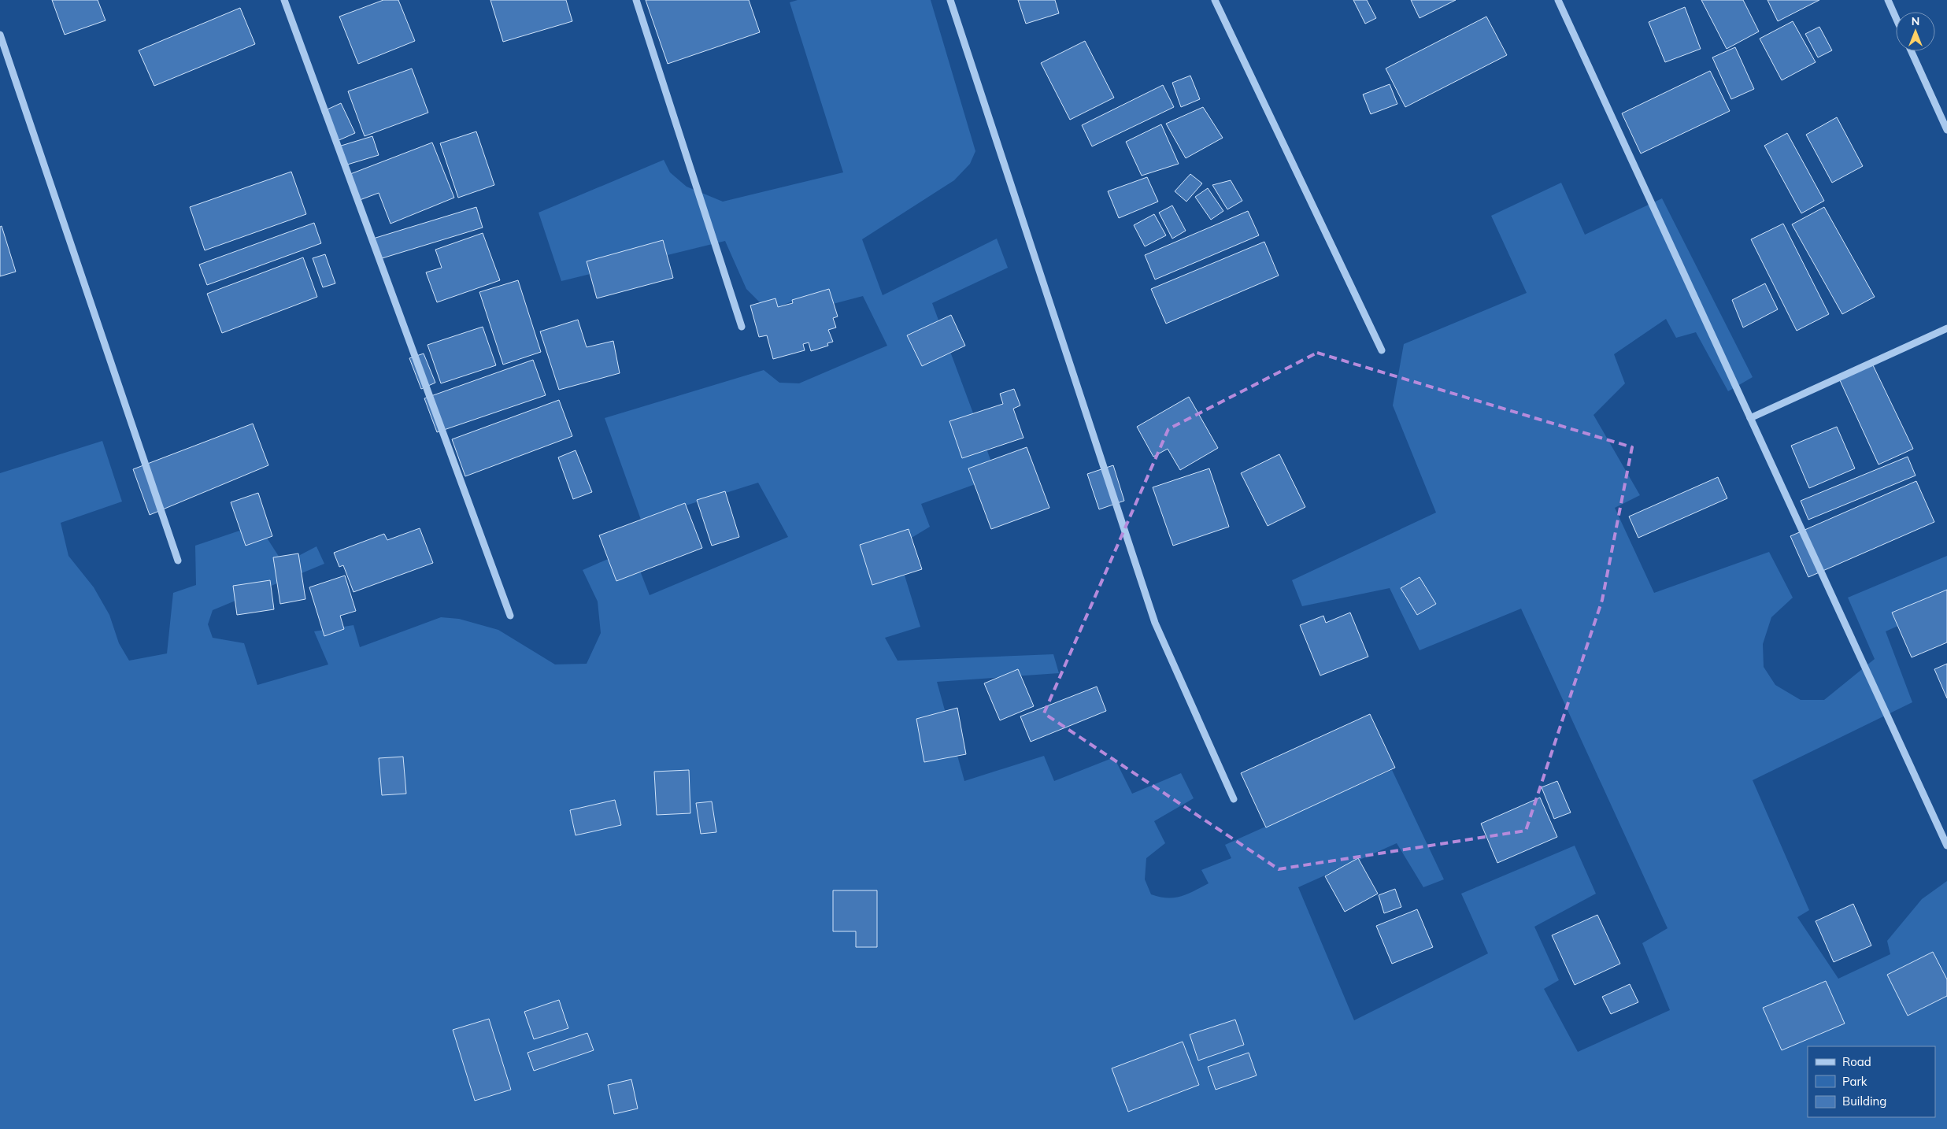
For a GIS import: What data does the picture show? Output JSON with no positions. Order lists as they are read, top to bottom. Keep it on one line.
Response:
{"legend":["Road","Park","Building"],"north":"top"}
